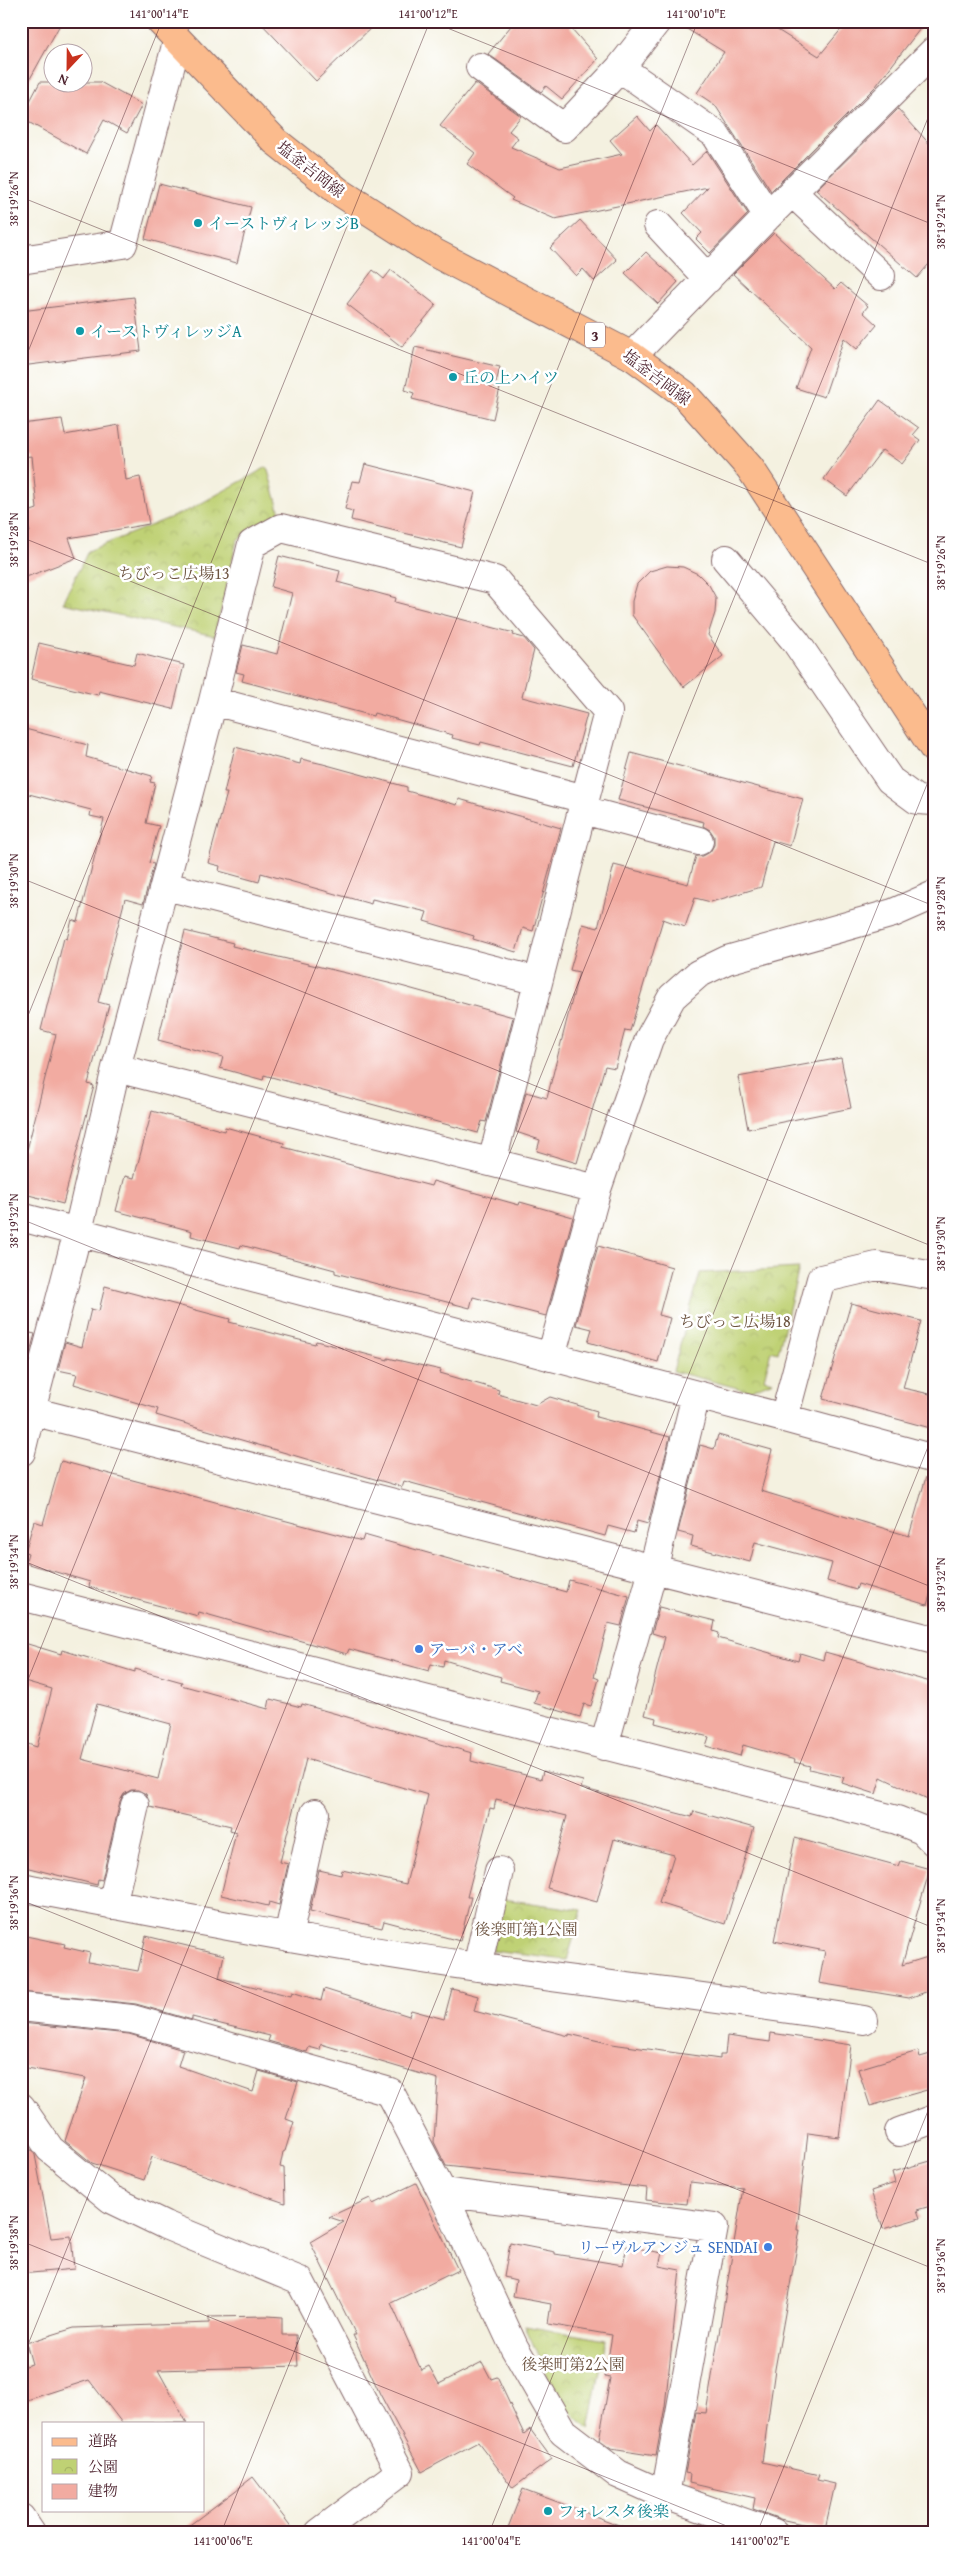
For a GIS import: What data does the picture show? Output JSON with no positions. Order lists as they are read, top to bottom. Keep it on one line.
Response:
{"streets":{"main road":["塩釜吉岡線","3"]},"parks":["ちびっこ広場13","ちびっこ広場18","後楽町第1公園","後楽町第2公園"],"places":["イーストヴィレッジB","イーストヴィレッジA","丘の上ハイツ","アーバ・アベ","リーヴルアンジュ SENDAI","フォレスタ後楽"],"legend":["道路","公園","建物"],"north":"bottom","coordinates":["141°00'14\"E","141°00'12\"E","141°00'10\"E","38°19'26\"N","38°19'24\"N","38°19'28\"N","38°19'30\"N","38°19'32\"N","38°19'34\"N","38°19'36\"N","38°19'38\"N","141°00'06\"E","141°00'04\"E","141°00'02\"E"]}
